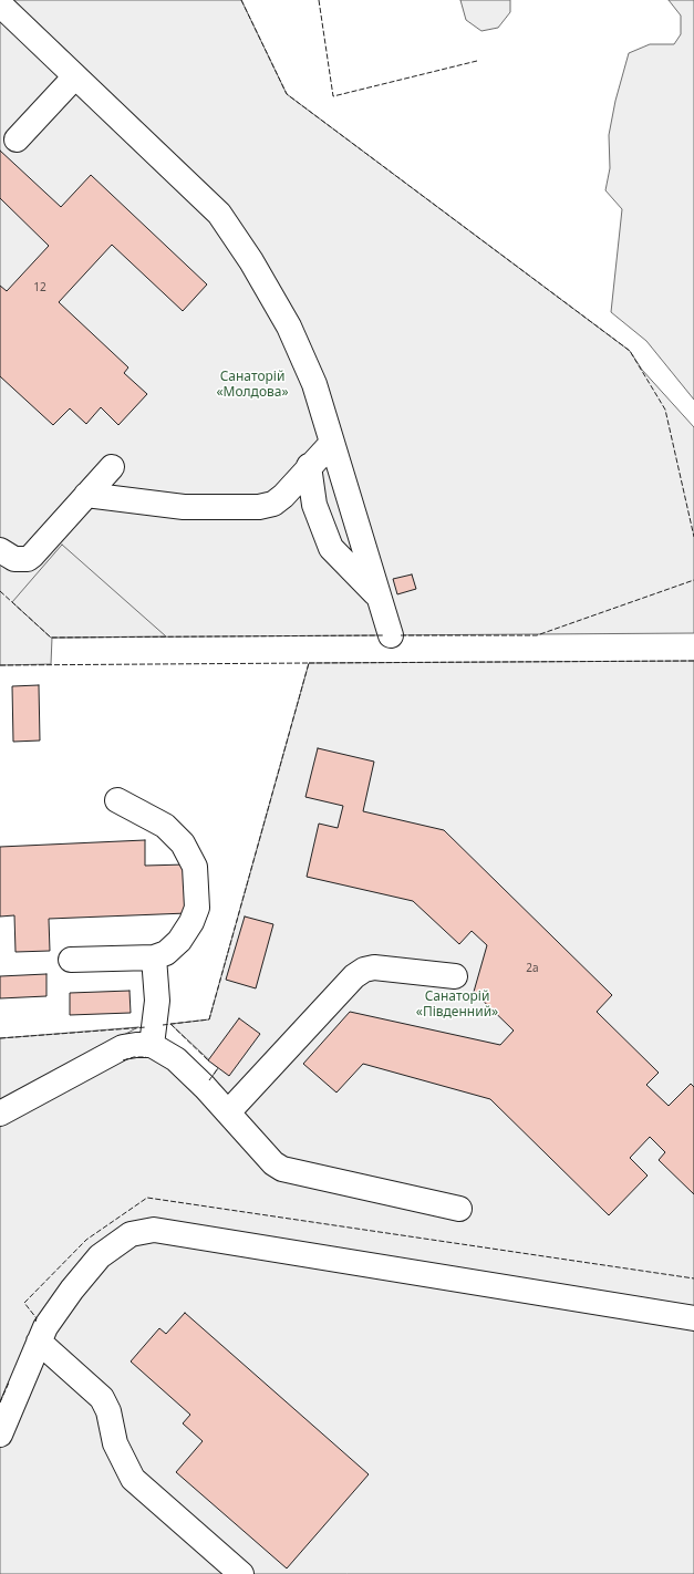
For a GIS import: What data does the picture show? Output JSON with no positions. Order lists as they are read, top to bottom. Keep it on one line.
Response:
{"parks":["Санаторій «Молдова»","Санаторій «Південний»"],"house_numbers":["12","2а"]}
